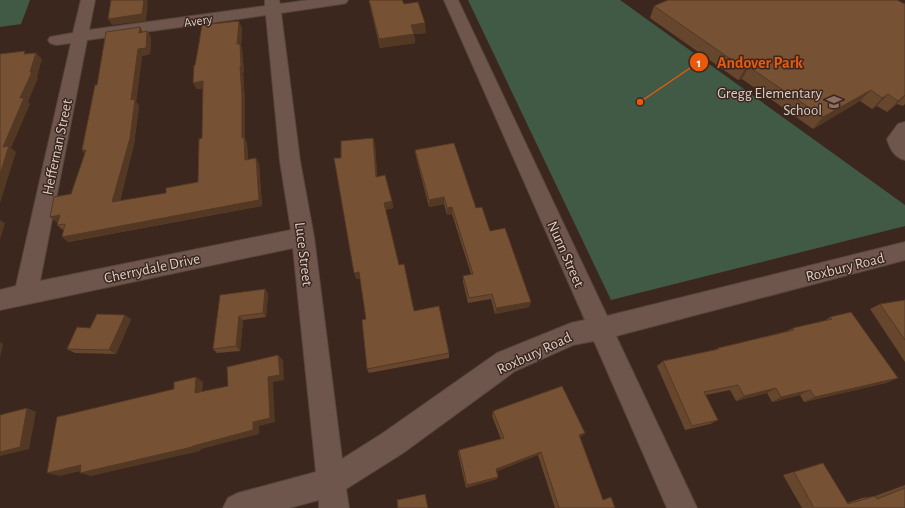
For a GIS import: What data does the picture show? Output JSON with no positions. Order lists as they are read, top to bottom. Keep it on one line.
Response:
{"streets":{"street":["Avery","Heffernan Street","Luce Street","Nunn Street","Roxbury Road","Cherrydale Drive"]},"crossings":[["Avery","Heffernan Street"],["Avery","Luce Street"],["Heffernan Street","Cherrydale Drive"],["Luce Street","Roxbury Road"],["Luce Street","Cherrydale Drive"],["Nunn Street","Roxbury Road"]],"places":{"other":["Andover Park"],"school or university":["Gregg Elementary School"]}}
